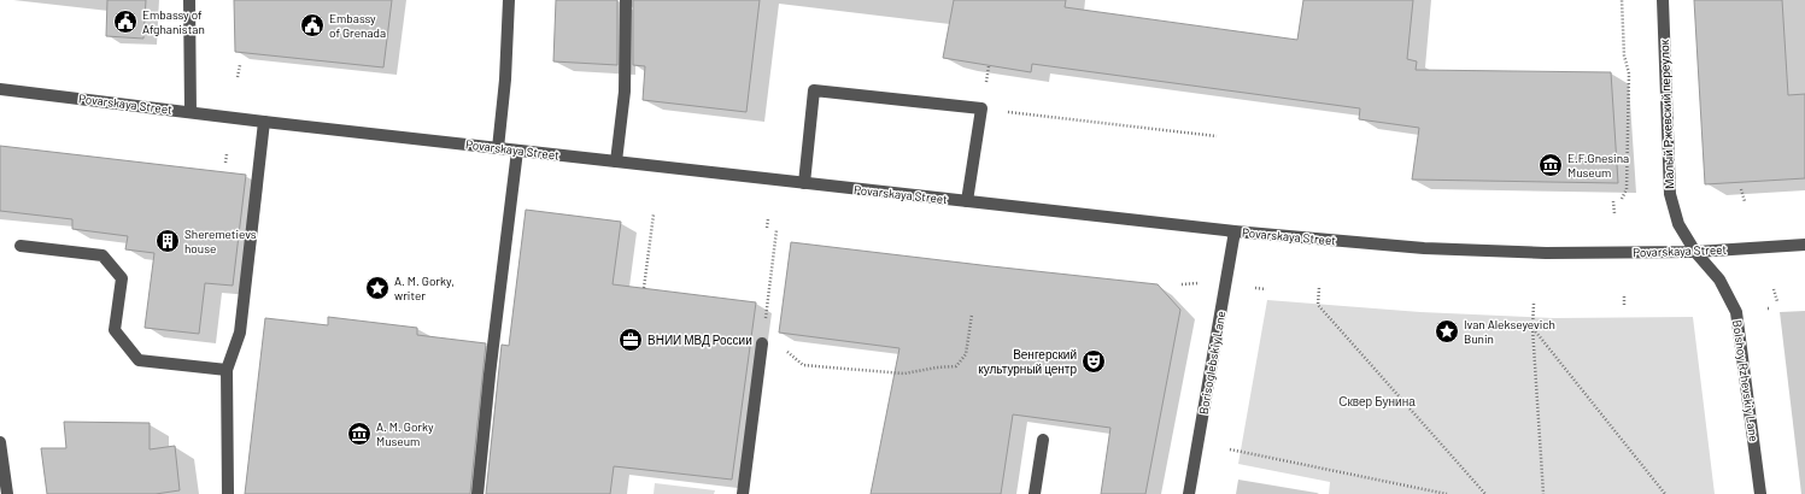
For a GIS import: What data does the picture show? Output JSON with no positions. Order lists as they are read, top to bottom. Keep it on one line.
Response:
{"streets":{"street":["Povarskaya Street","Малый Ржевский переулок","Borisoglebskiy Lane","Bolshoy Rzhevskiy Lane"]},"crossings":[["Povarskaya Street","Малый Ржевский переулок"],["Povarskaya Street","Borisoglebskiy Lane"],["Povarskaya Street","Bolshoy Rzhevskiy Lane"],["Малый Ржевский переулок","Bolshoy Rzhevskiy Lane"]],"parks":["Сквер Бунина"],"places":{"public building":["Embassy of Afghanistan","Embassy of Grenada"],"museum":["E.F.Gnesina Museum","A. M. Gorky Museum"],"building":["Sheremetievs house"],"place":["A. M. Gorky, writer","Ivan Alekseyevich Bunin"],"office":["ВНИИ МВД России"],"theatre":["Венгерский культурный центр"]}}
